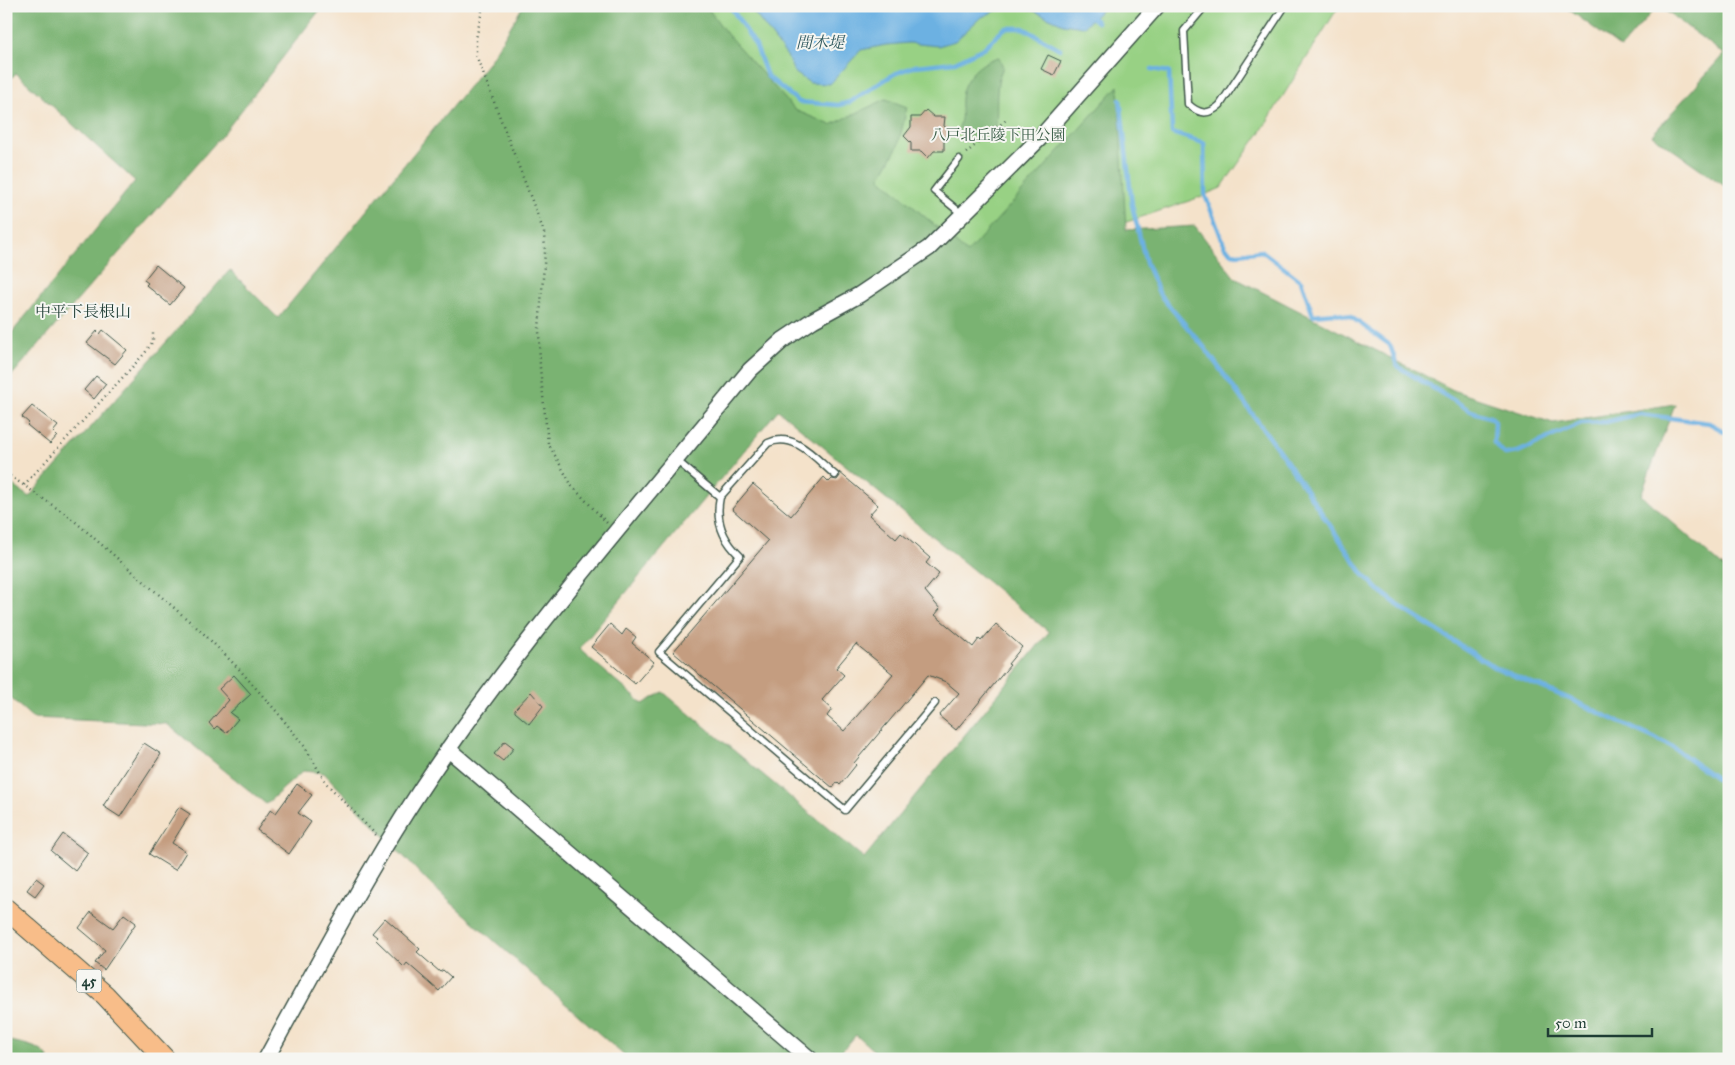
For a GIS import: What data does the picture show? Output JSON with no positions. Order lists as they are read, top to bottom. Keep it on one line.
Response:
{"streets":{"highway":["45"]},"districts":["中平下長根山"],"water":["間木堤"],"parks":["八戸北丘陵下田公園"],"scale_bar":"50 m"}
